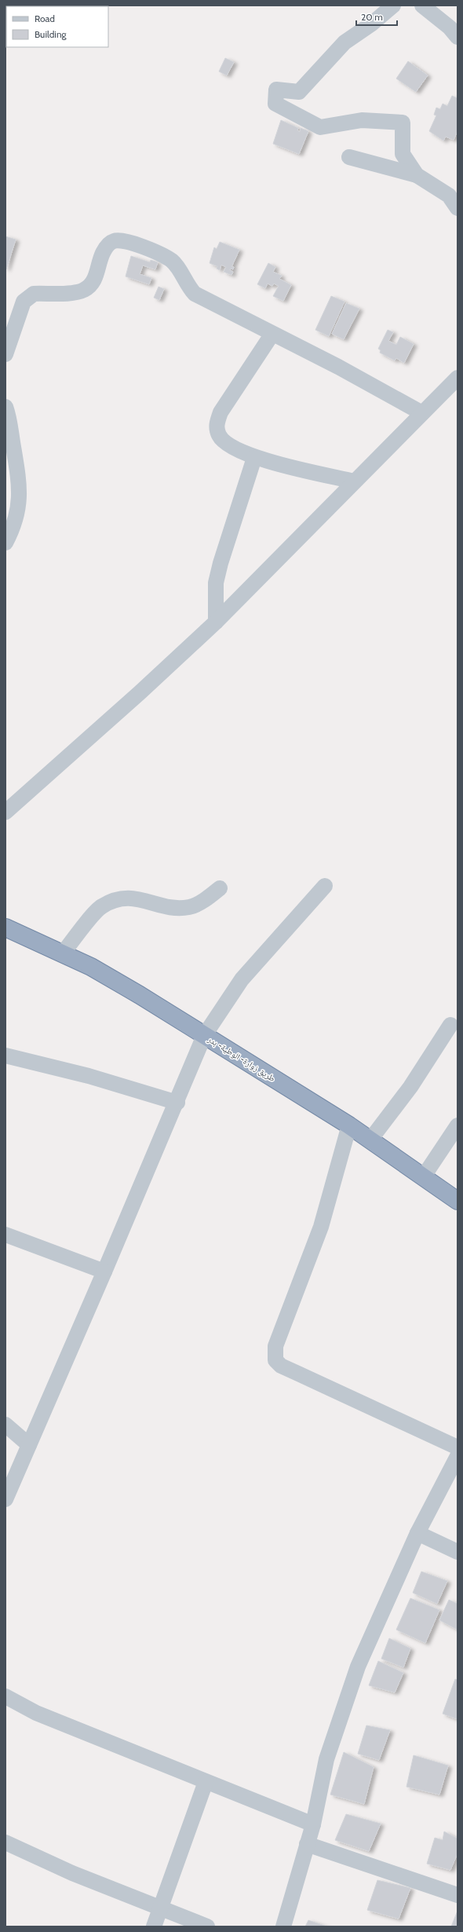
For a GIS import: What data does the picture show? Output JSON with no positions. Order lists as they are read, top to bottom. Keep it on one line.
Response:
{"streets":{"highway":["طريق زوارة- الوطية- بدر"]},"legend":["Road","Building"],"scale_bar":"20 m"}
